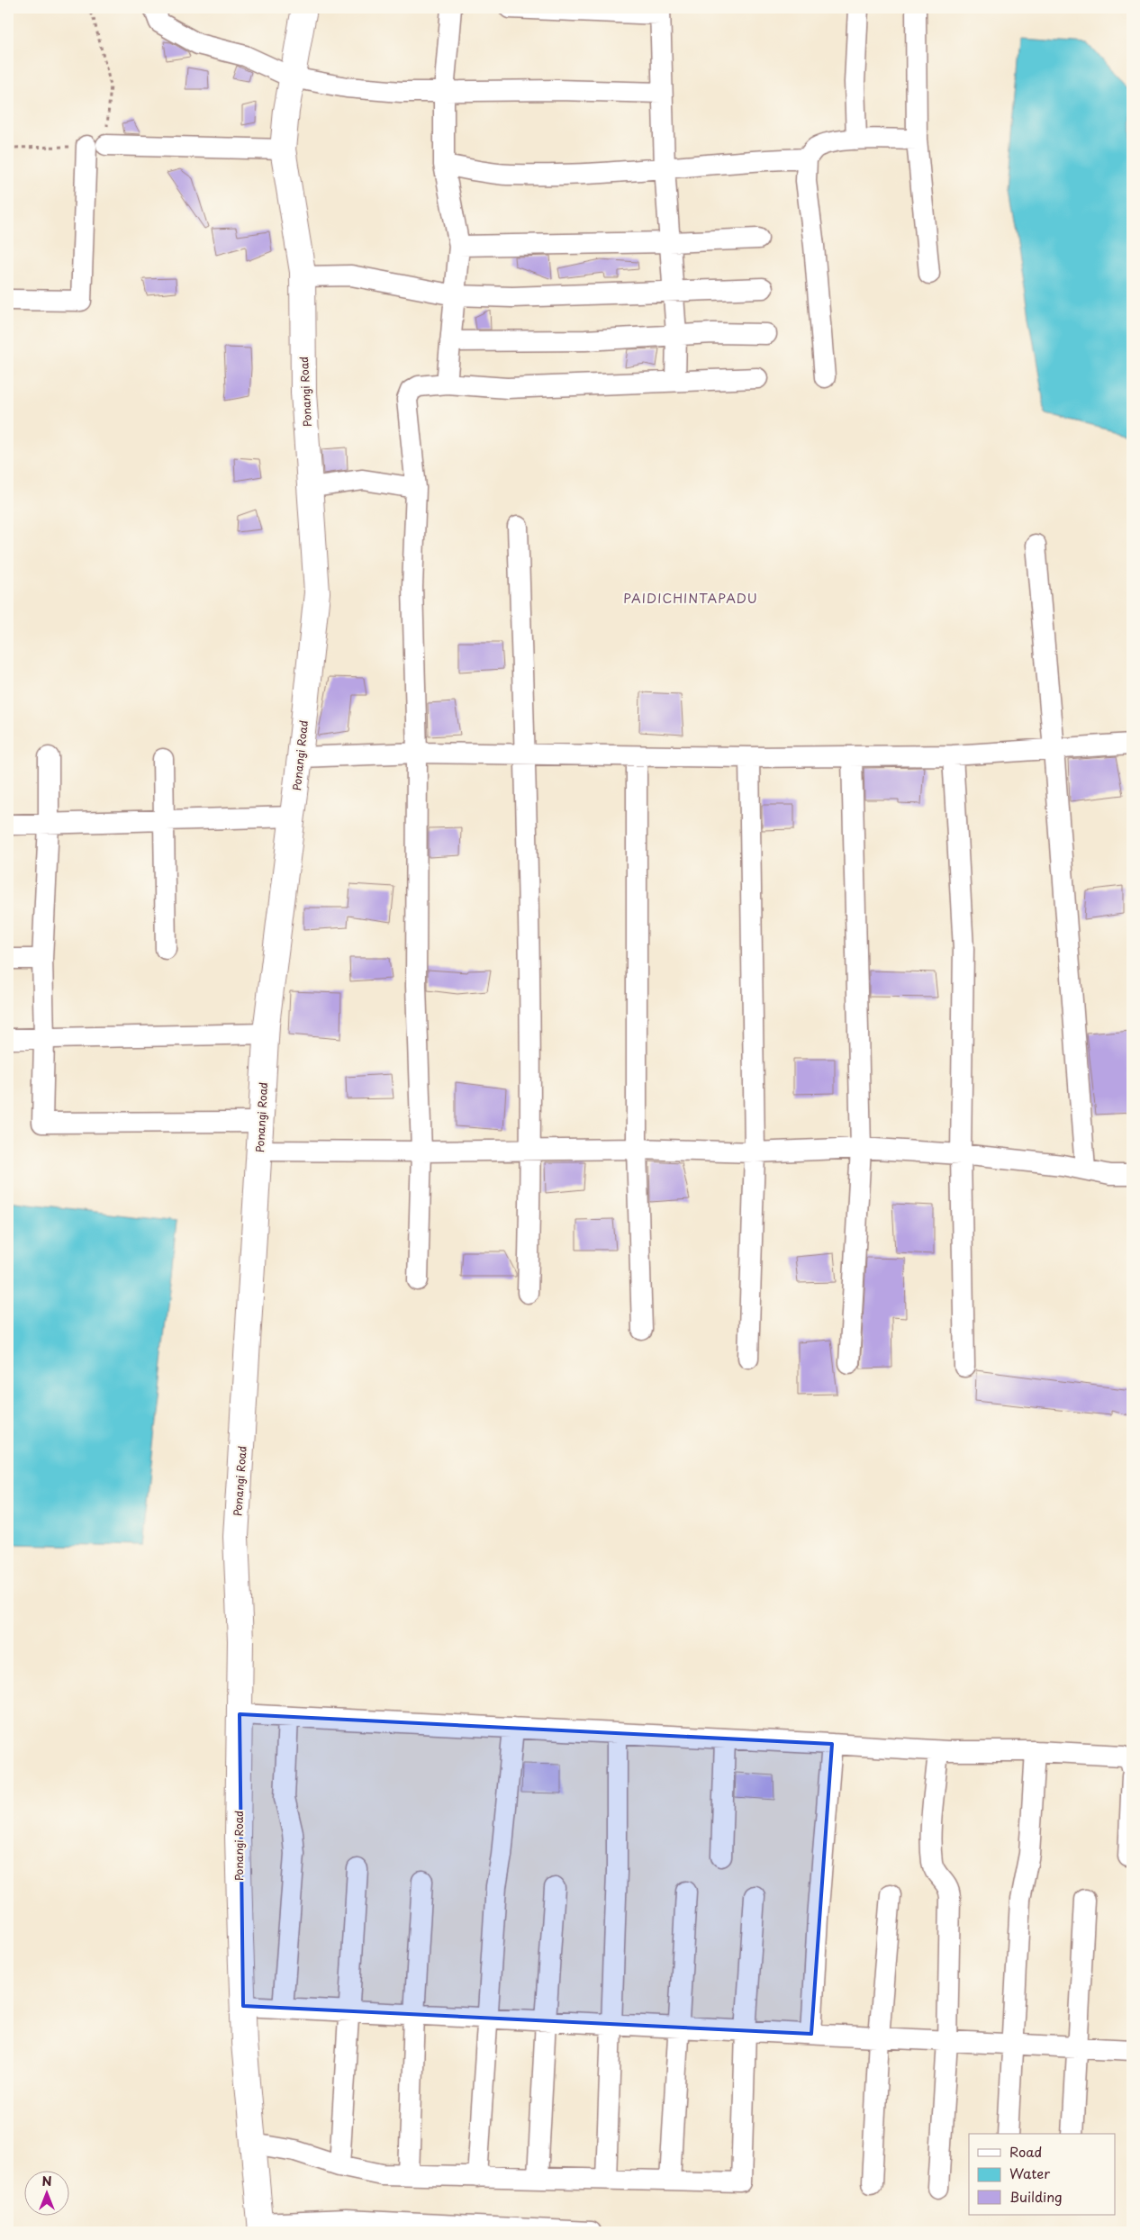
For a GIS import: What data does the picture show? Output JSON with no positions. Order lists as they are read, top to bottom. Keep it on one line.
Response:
{"streets":{"street":["Ponangi Road"]},"districts":["PAIDICHINTAPADU"],"legend":["Road","Water","Building"],"north":"top"}
